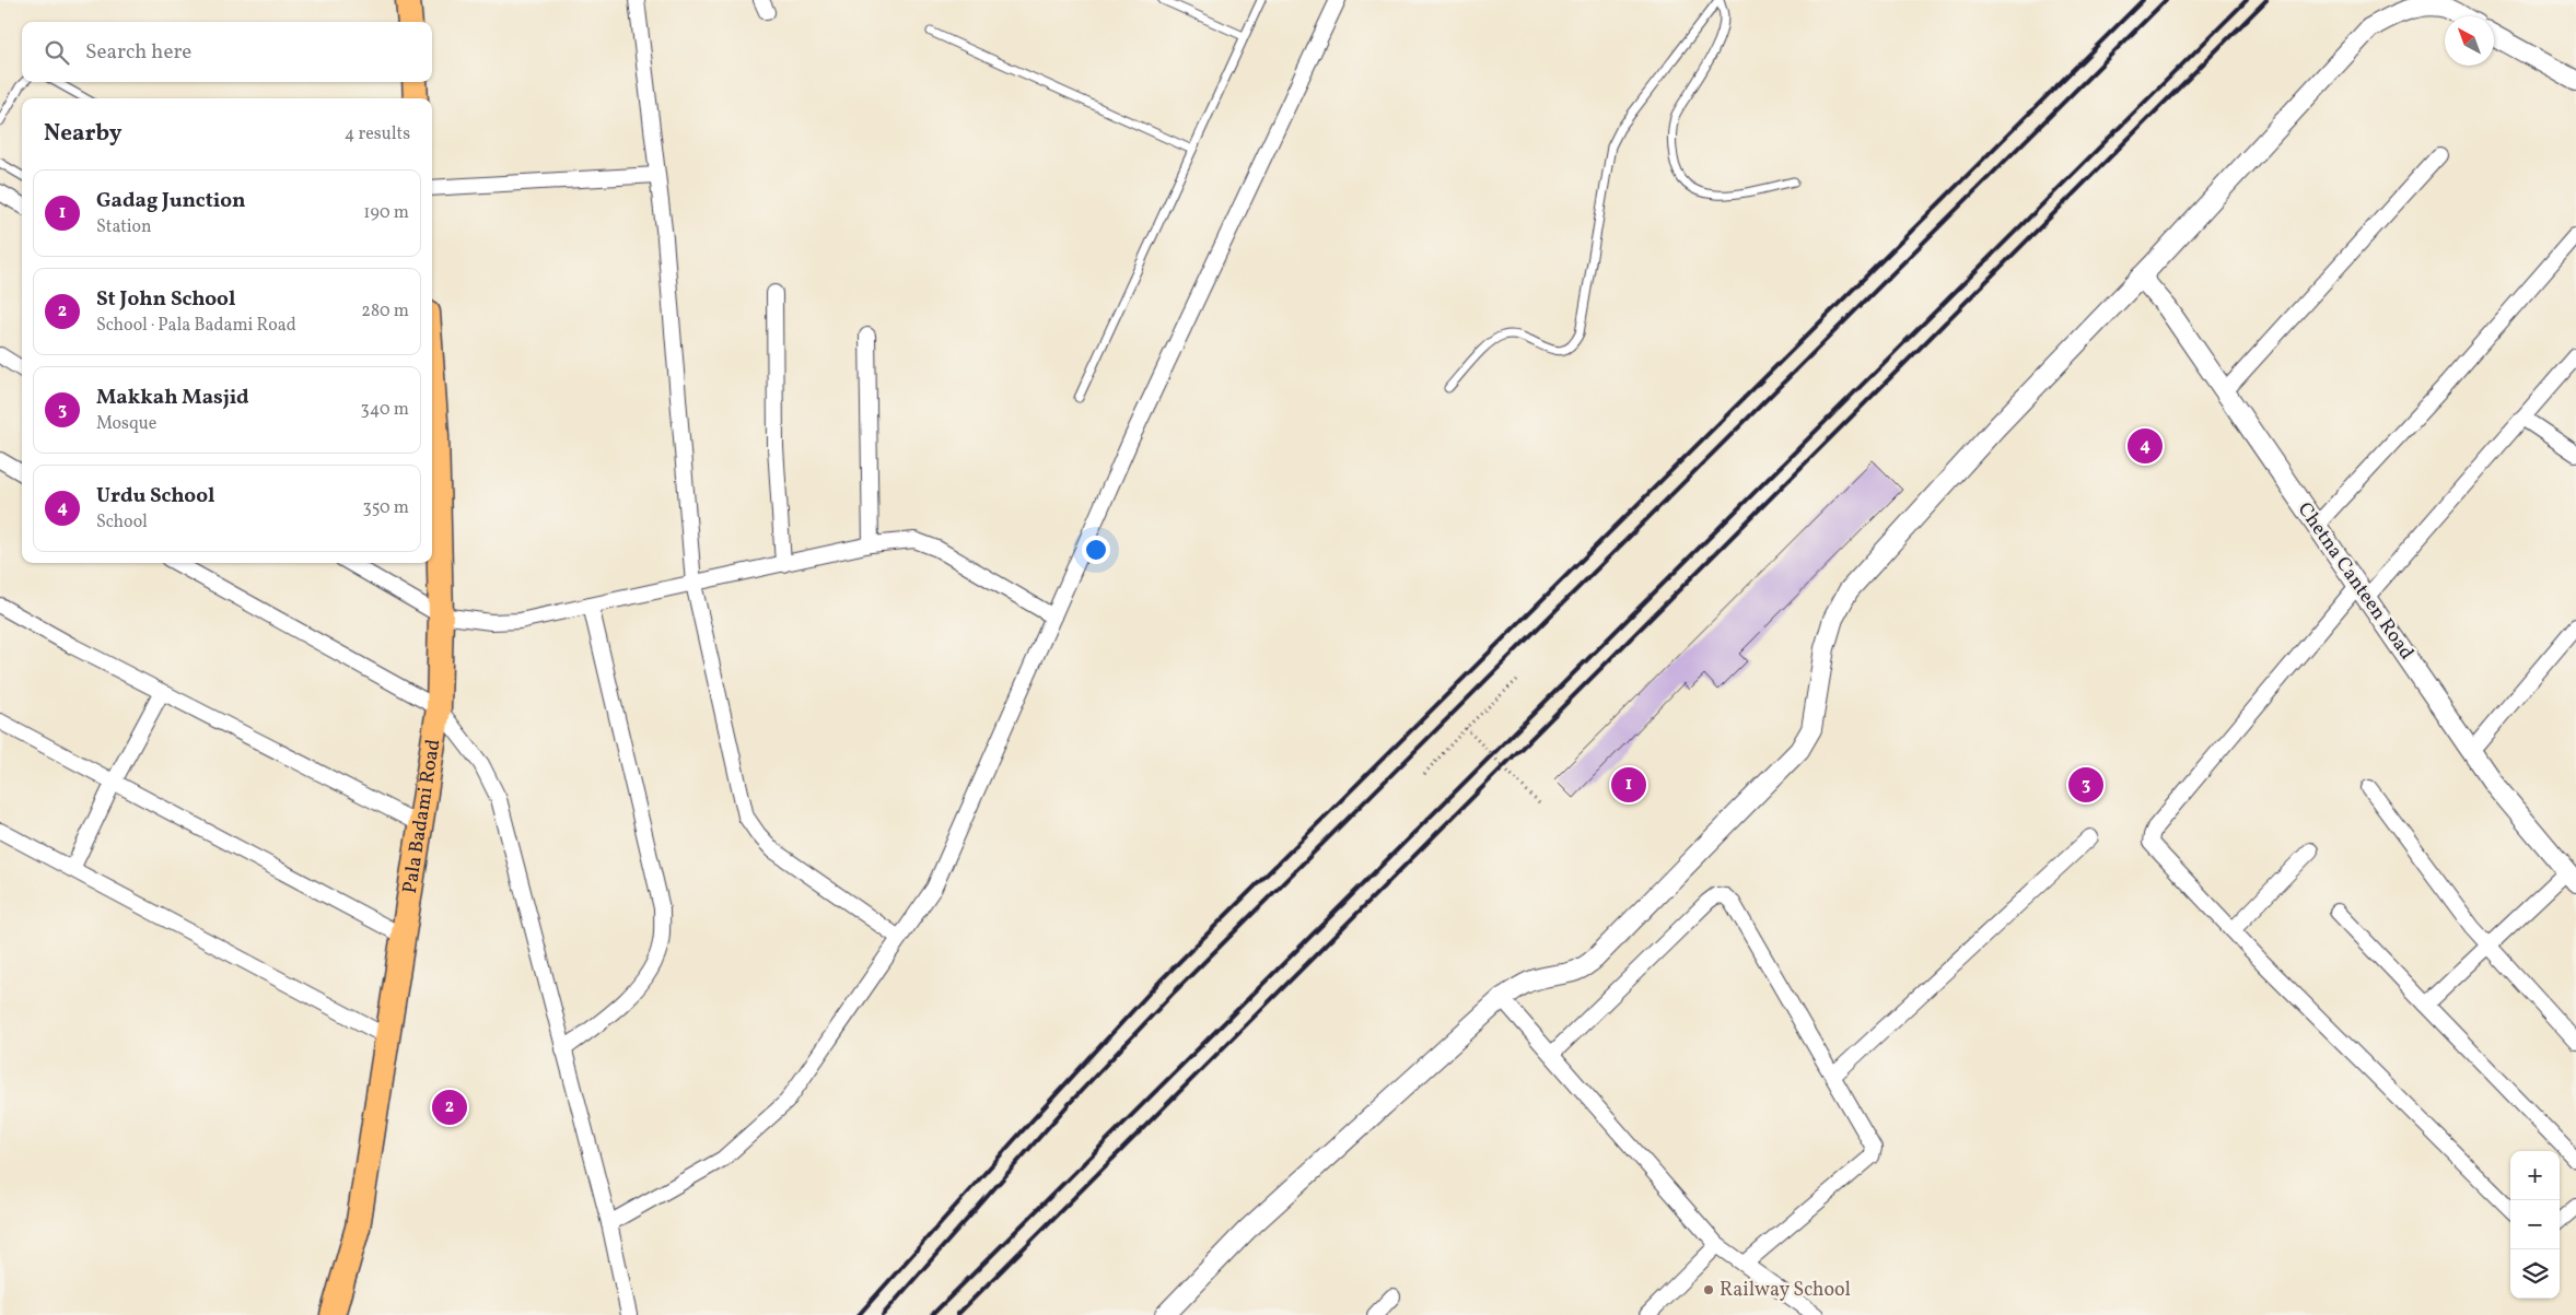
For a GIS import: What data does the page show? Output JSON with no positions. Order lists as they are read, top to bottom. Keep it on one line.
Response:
{"streets":{"main road":["Pala Badami Road"],"street":["Chetna Canteen Road"]},"places":["Railway School"],"north":"top left","page":{"search":"Search here","heading":["Nearby","4 results"],"list":[{"mark":"1","name":"Gadag Junction","note":"Station","value":"190 m"},{"mark":"2","name":"St John School","note":"School · Pala Badami Road","value":"280 m"},{"mark":"3","name":"Makkah Masjid","note":"Mosque","value":"340 m"},{"mark":"4","name":"Urdu School","note":"School","value":"350 m"}],"pins":["4","1","3","2"],"map_buttons":["+","−"]}}
